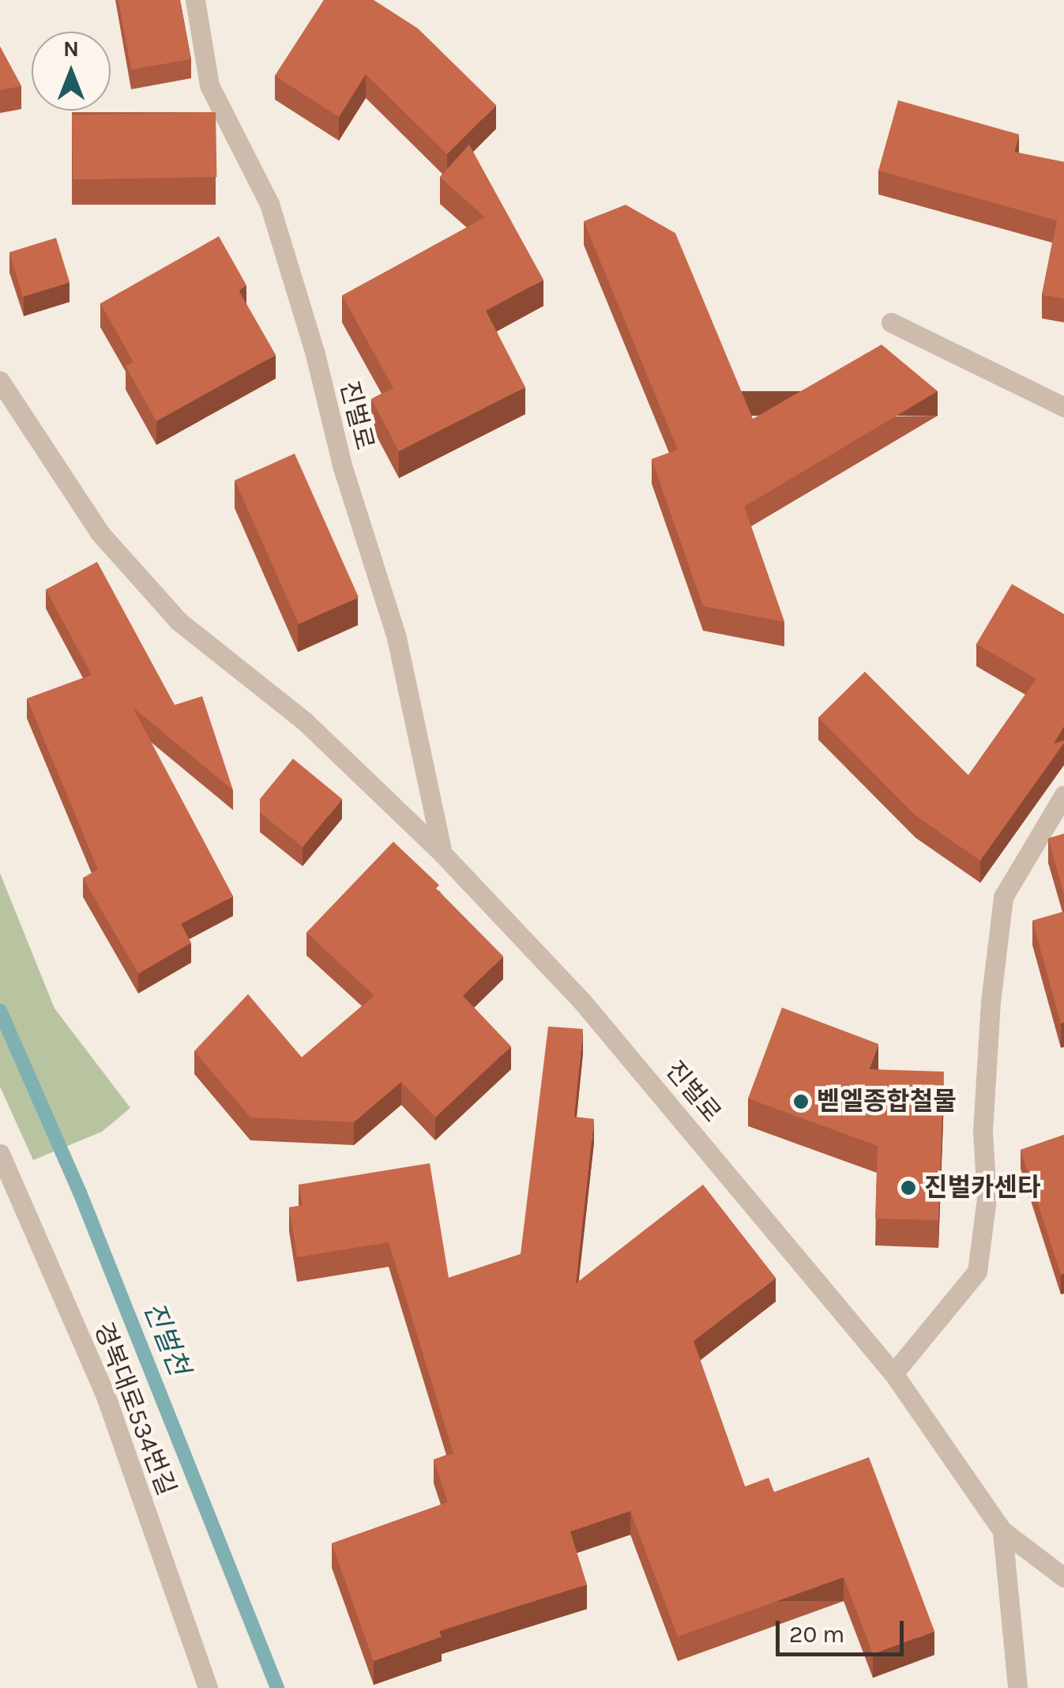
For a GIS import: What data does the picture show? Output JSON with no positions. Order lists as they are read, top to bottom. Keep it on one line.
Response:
{"streets":{"street":["진벌로","경복대로534번길"]},"water":["진벌천"],"places":["벧엘종합철물","진벌카센타"],"scale_bar":"20 m","north":"top"}
